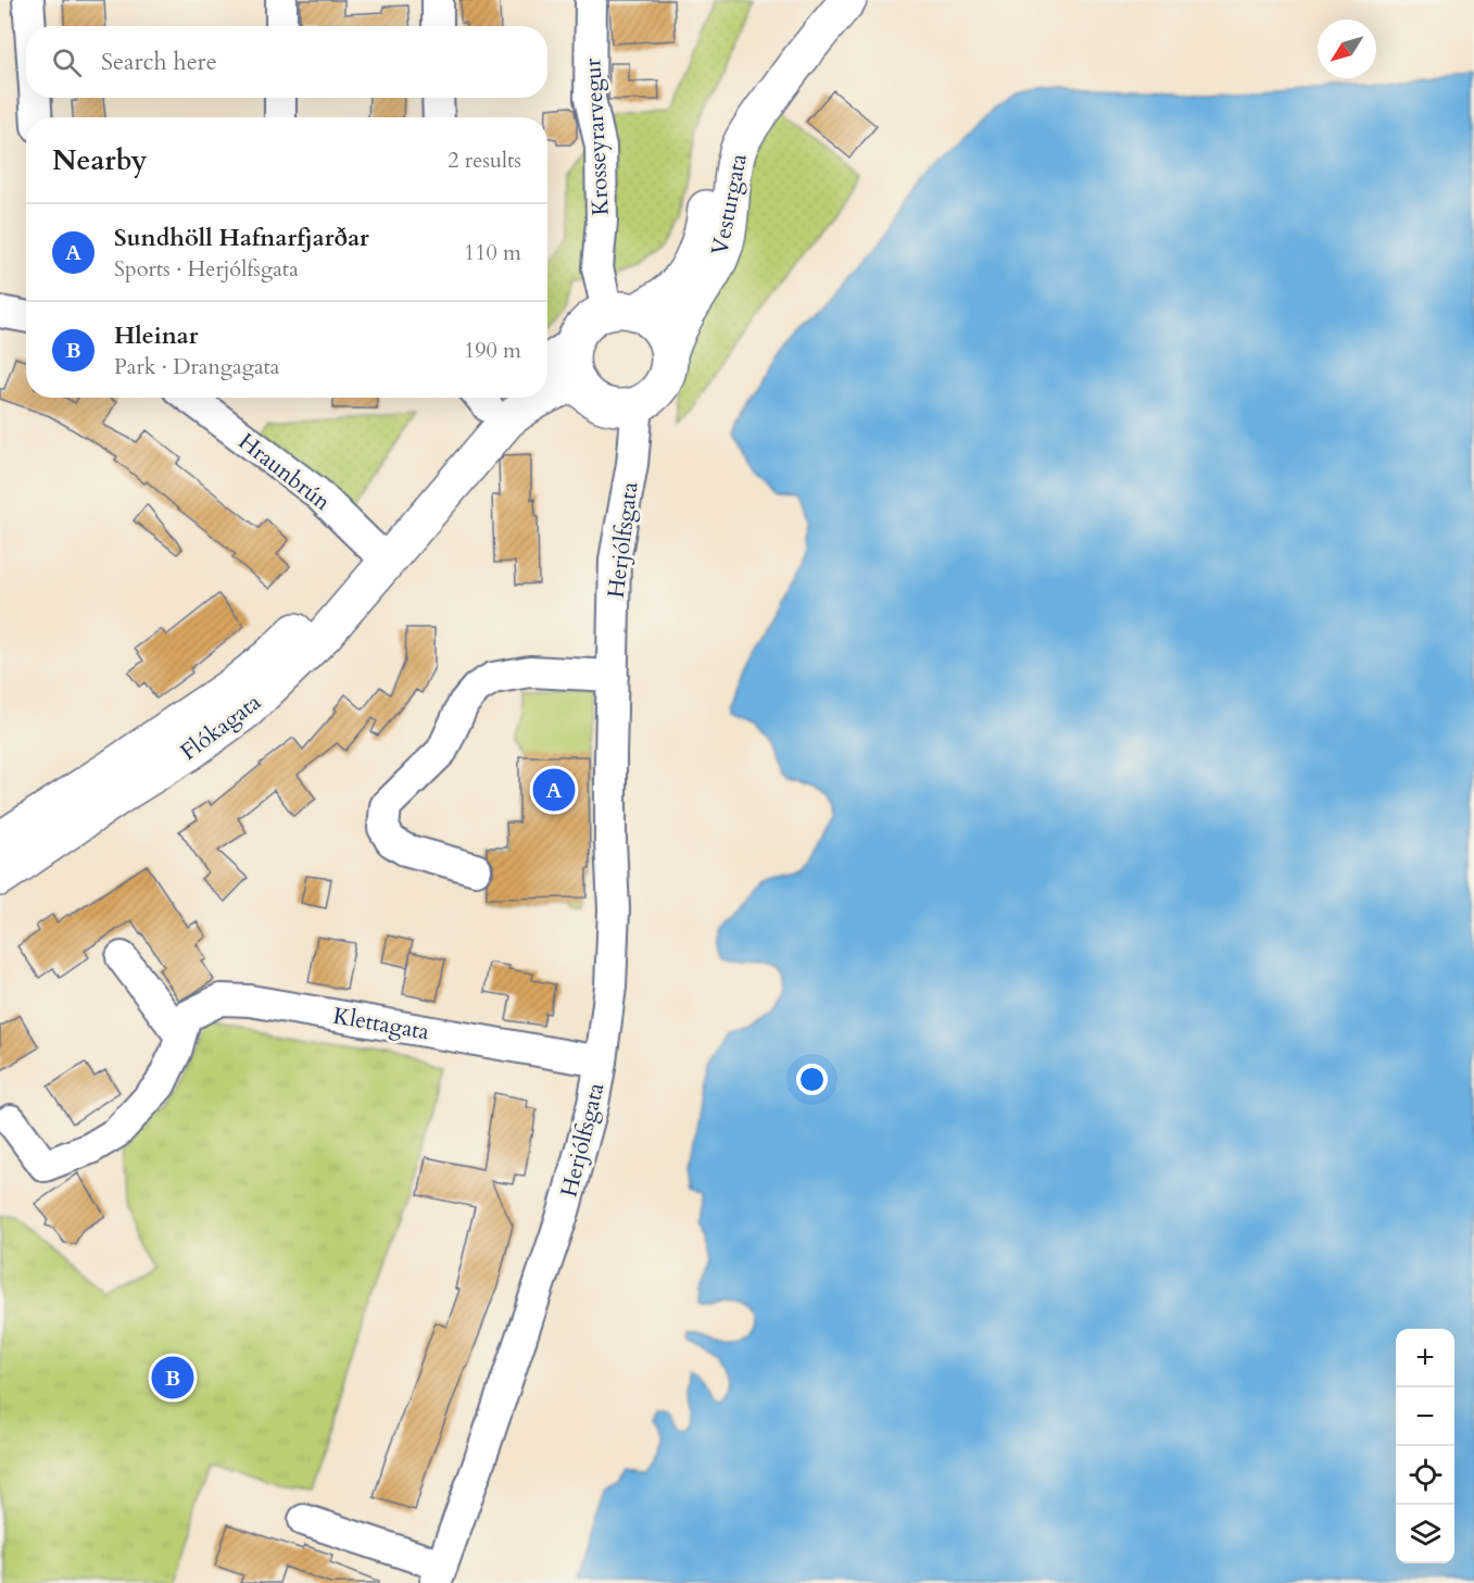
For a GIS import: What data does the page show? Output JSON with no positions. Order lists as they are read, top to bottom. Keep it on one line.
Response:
{"streets":{"main road":["Vesturgata","Flókagata"],"street":["Krosseyrarvegur","Hraunbrún","Herjólfsgata","Klettagata"]},"crossings":[["Krosseyrarvegur","Vesturgata"],["Krosseyrarvegur","Herjólfsgata"],["Vesturgata","Herjólfsgata"],["Hraunbrún","Flókagata"],["Herjólfsgata","Klettagata"]],"north":"bottom left","page":{"search":"Search here","heading":["Nearby","2 results"],"list":[{"mark":"A","name":"Sundhöll Hafnarfjarðar","note":"Sports · Herjólfsgata","value":"110 m"},{"mark":"B","name":"Hleinar","note":"Park · Drangagata","value":"190 m"}],"pins":["A","B"],"map_buttons":["+","−"]}}
